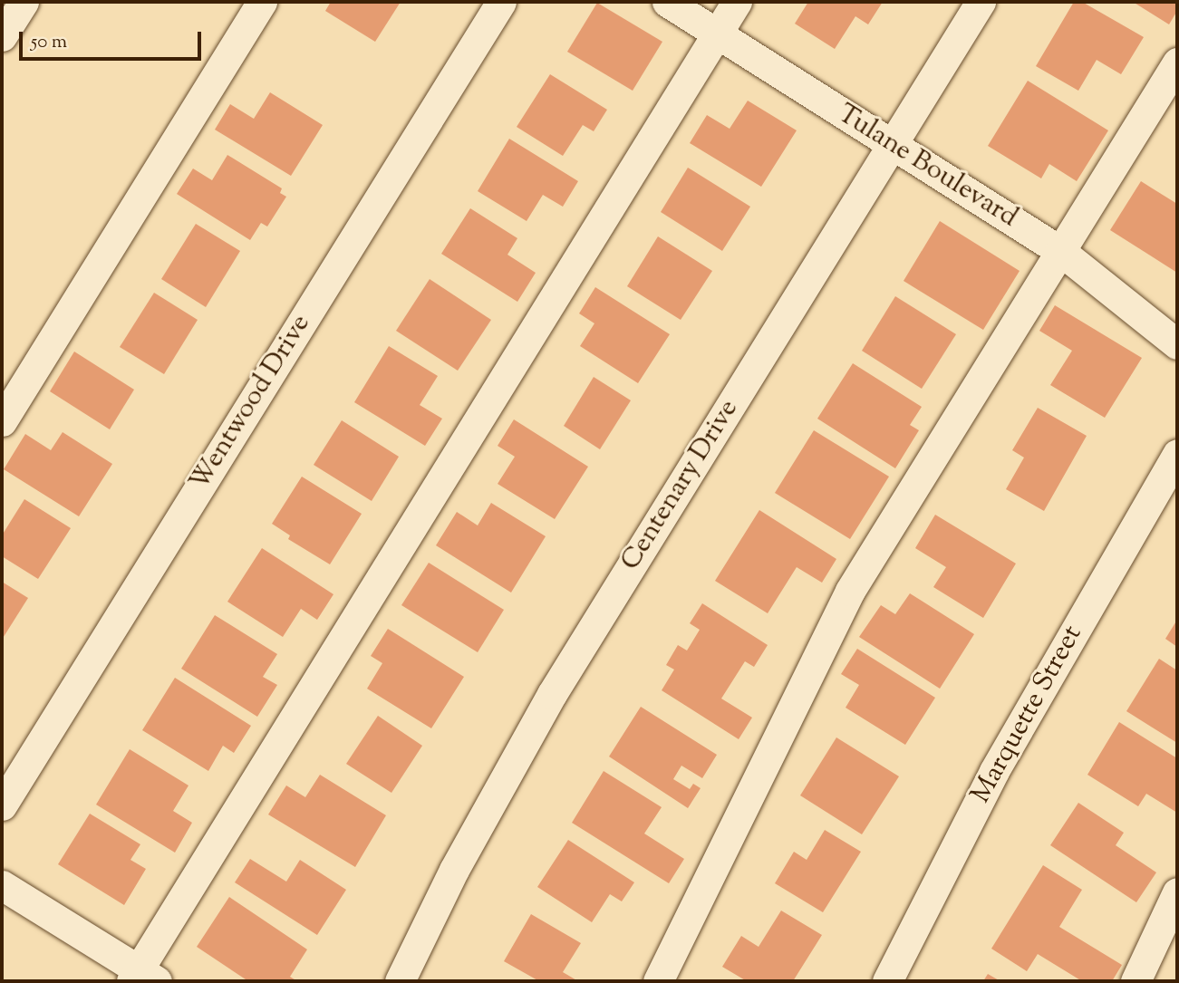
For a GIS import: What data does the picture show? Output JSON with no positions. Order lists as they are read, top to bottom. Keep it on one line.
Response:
{"streets":{"street":["Tulane Boulevard","Wentwood Drive","Centenary Drive","Marquette Street"]},"crossings":[["Tulane Boulevard","Centenary Drive"]],"scale_bar":"50 m"}
